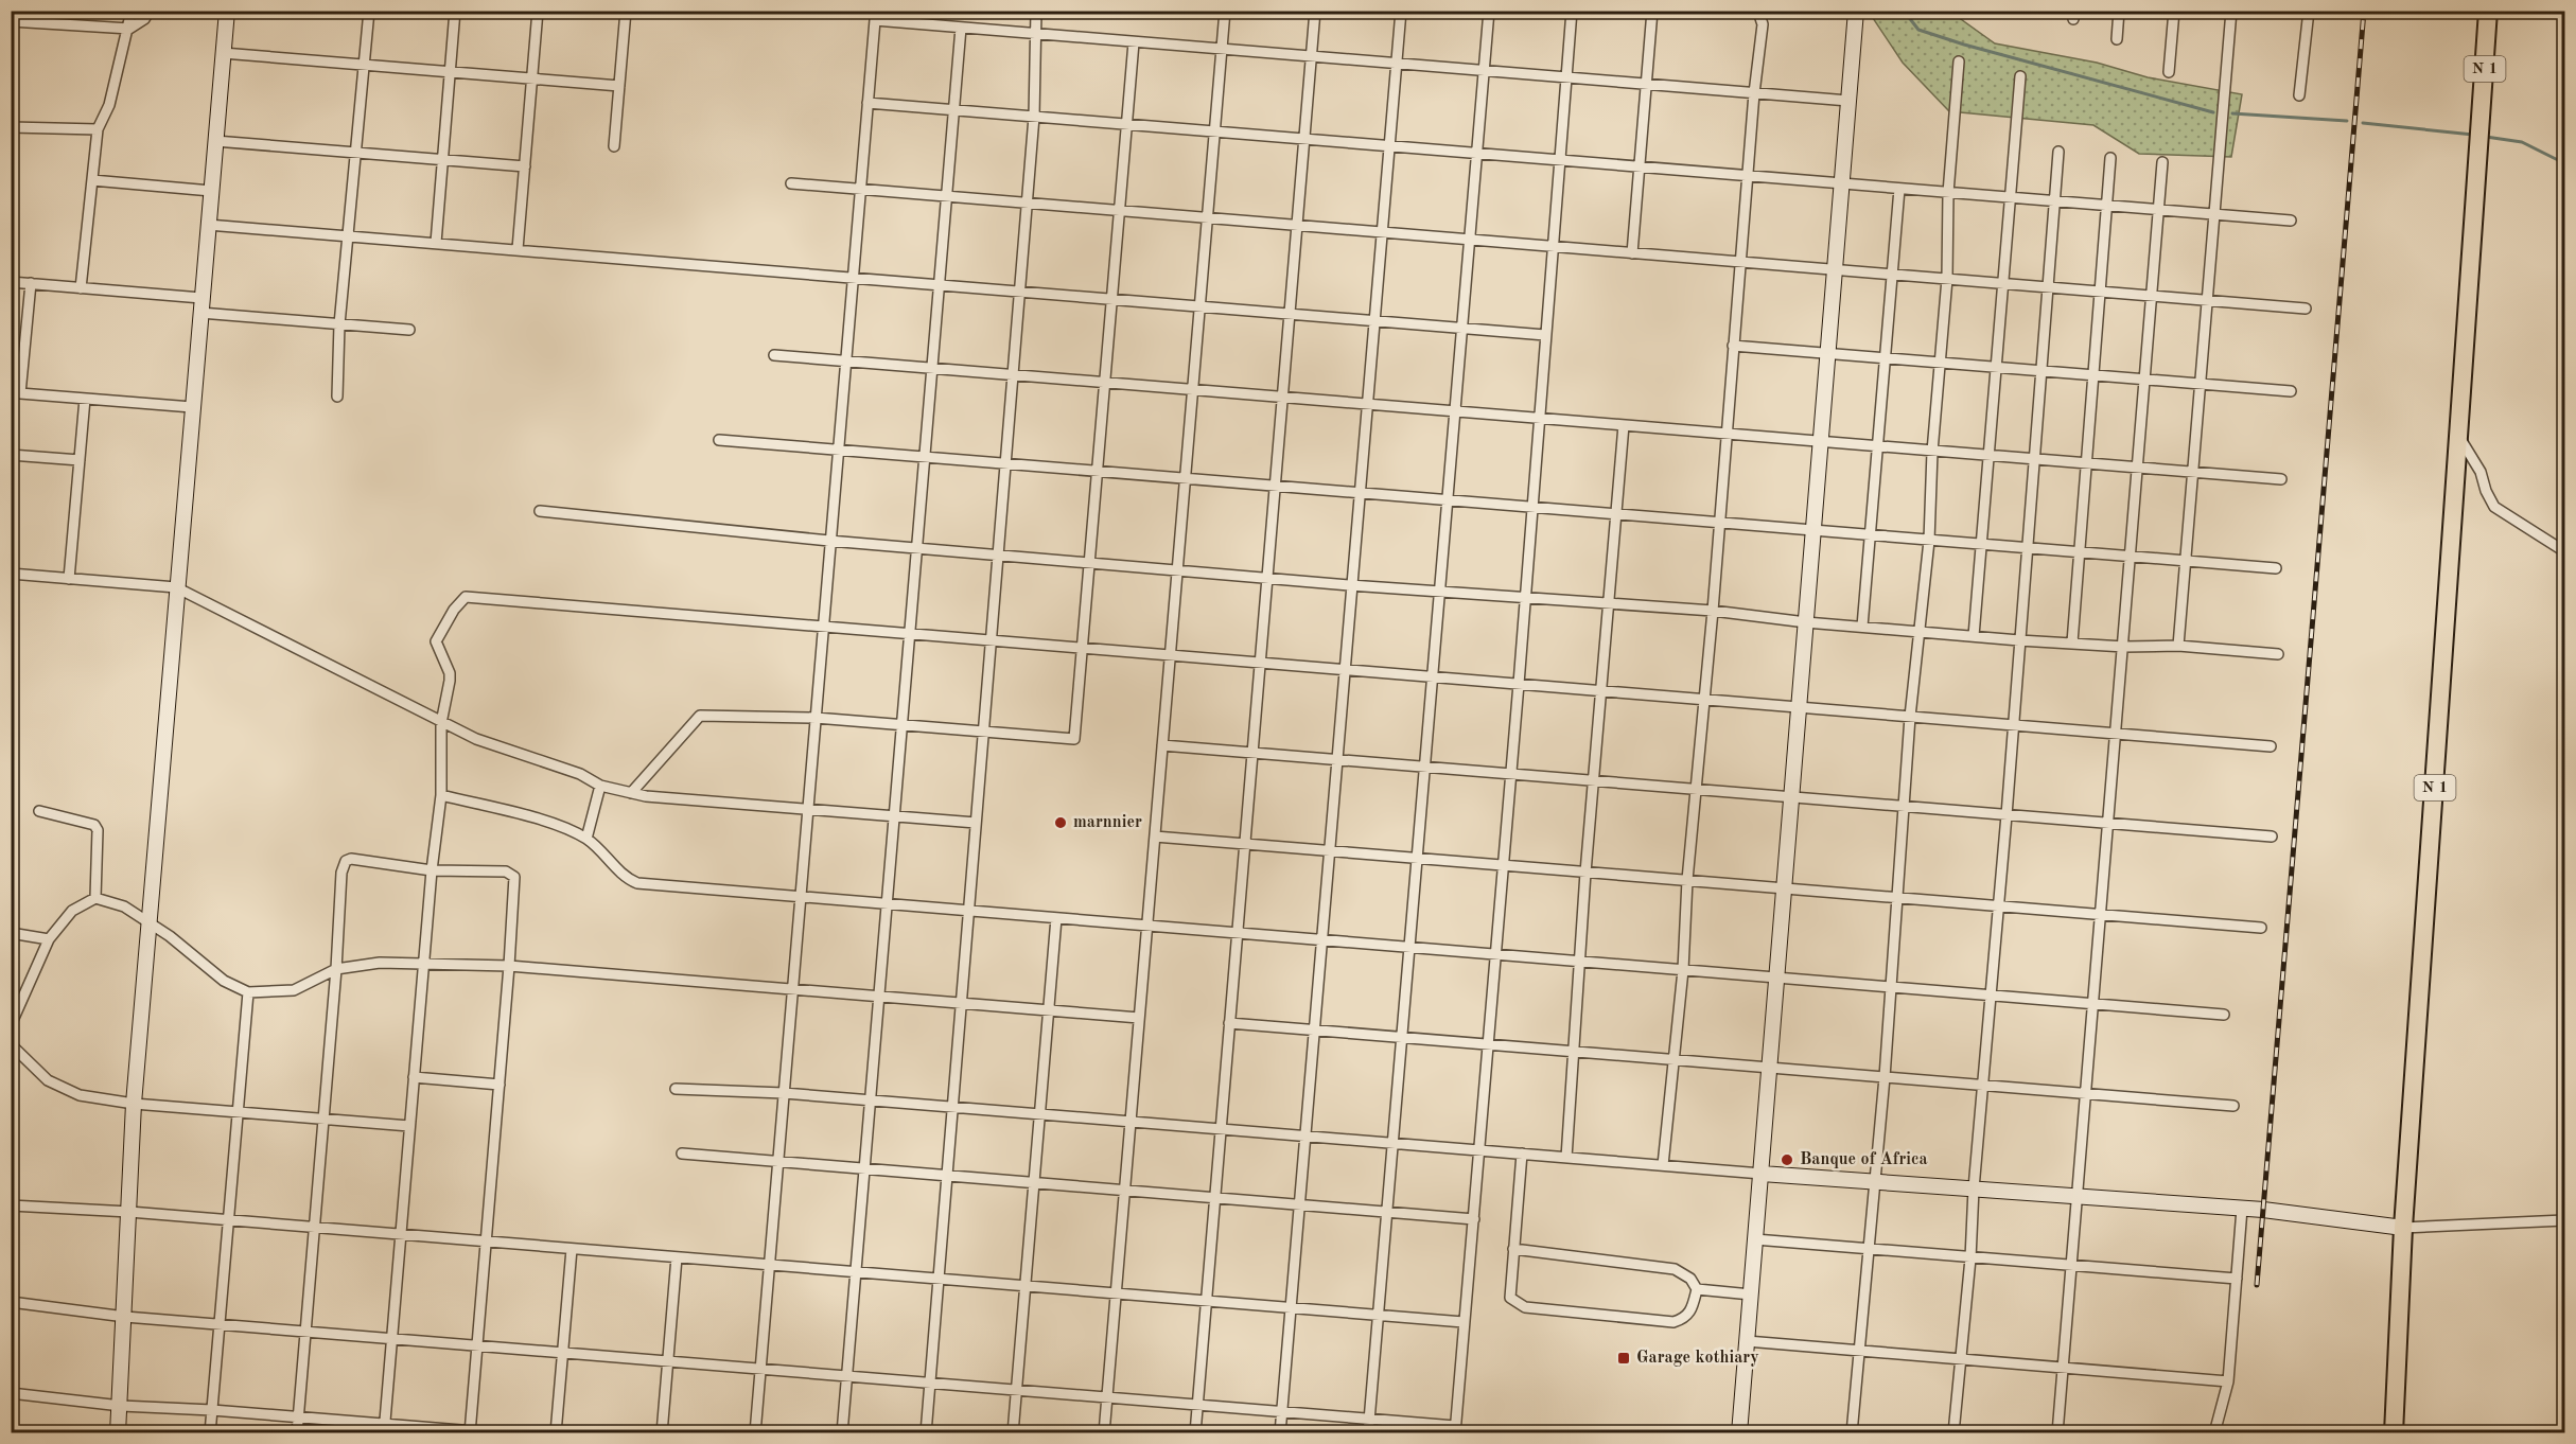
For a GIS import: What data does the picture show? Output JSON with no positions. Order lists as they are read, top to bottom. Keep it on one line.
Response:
{"streets":{"highway":["N 1"]},"places":{"other":["marnnier","Banque of Africa"],"transit":["Garage kothiary"]}}
